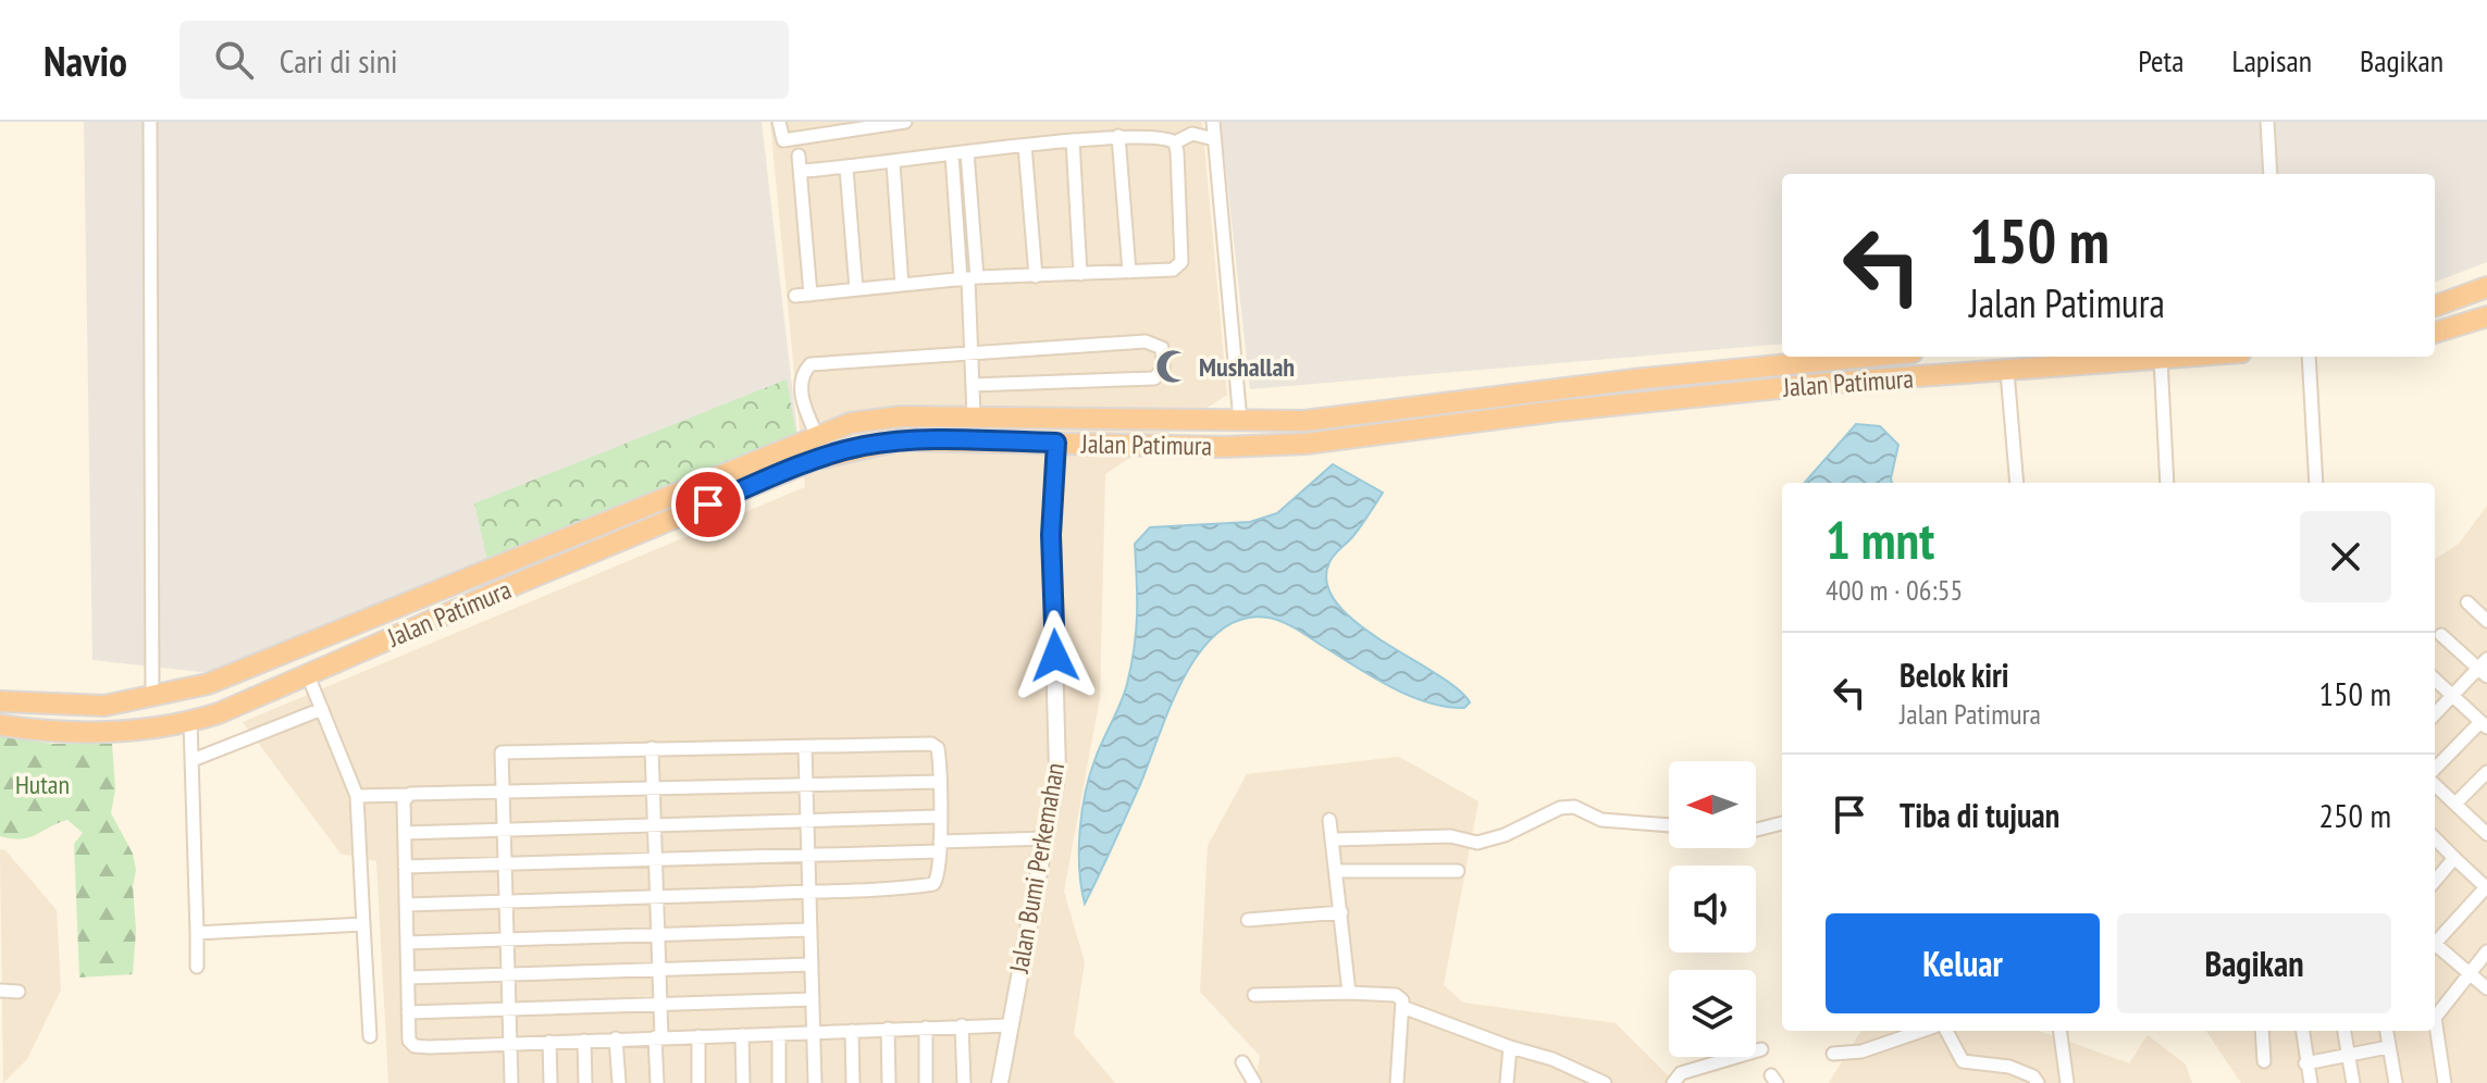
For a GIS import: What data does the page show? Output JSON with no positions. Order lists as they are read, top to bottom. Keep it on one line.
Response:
{"streets":{"highway":["Jalan Patimura"],"street":["Jalan Bumi Perkemahan"]},"crossings":[["Jalan Patimura","Jalan Bumi Perkemahan"]],"parks":["Hutan"],"places":{"mosque":["Mushallah"]},"north":"left","page":{"header":"Navio","search":"Cari di sini","nav":["Peta","Lapisan","Bagikan"],"turn":["150 m","Jalan Patimura"],"heading":["1 mnt","400 m · 06:55"],"list":[{"name":"Belok kiri","note":"Jalan Patimura","value":"150 m"},{"name":"Tiba di tujuan","value":"250 m"}],"buttons":["Keluar","Bagikan"]}}
